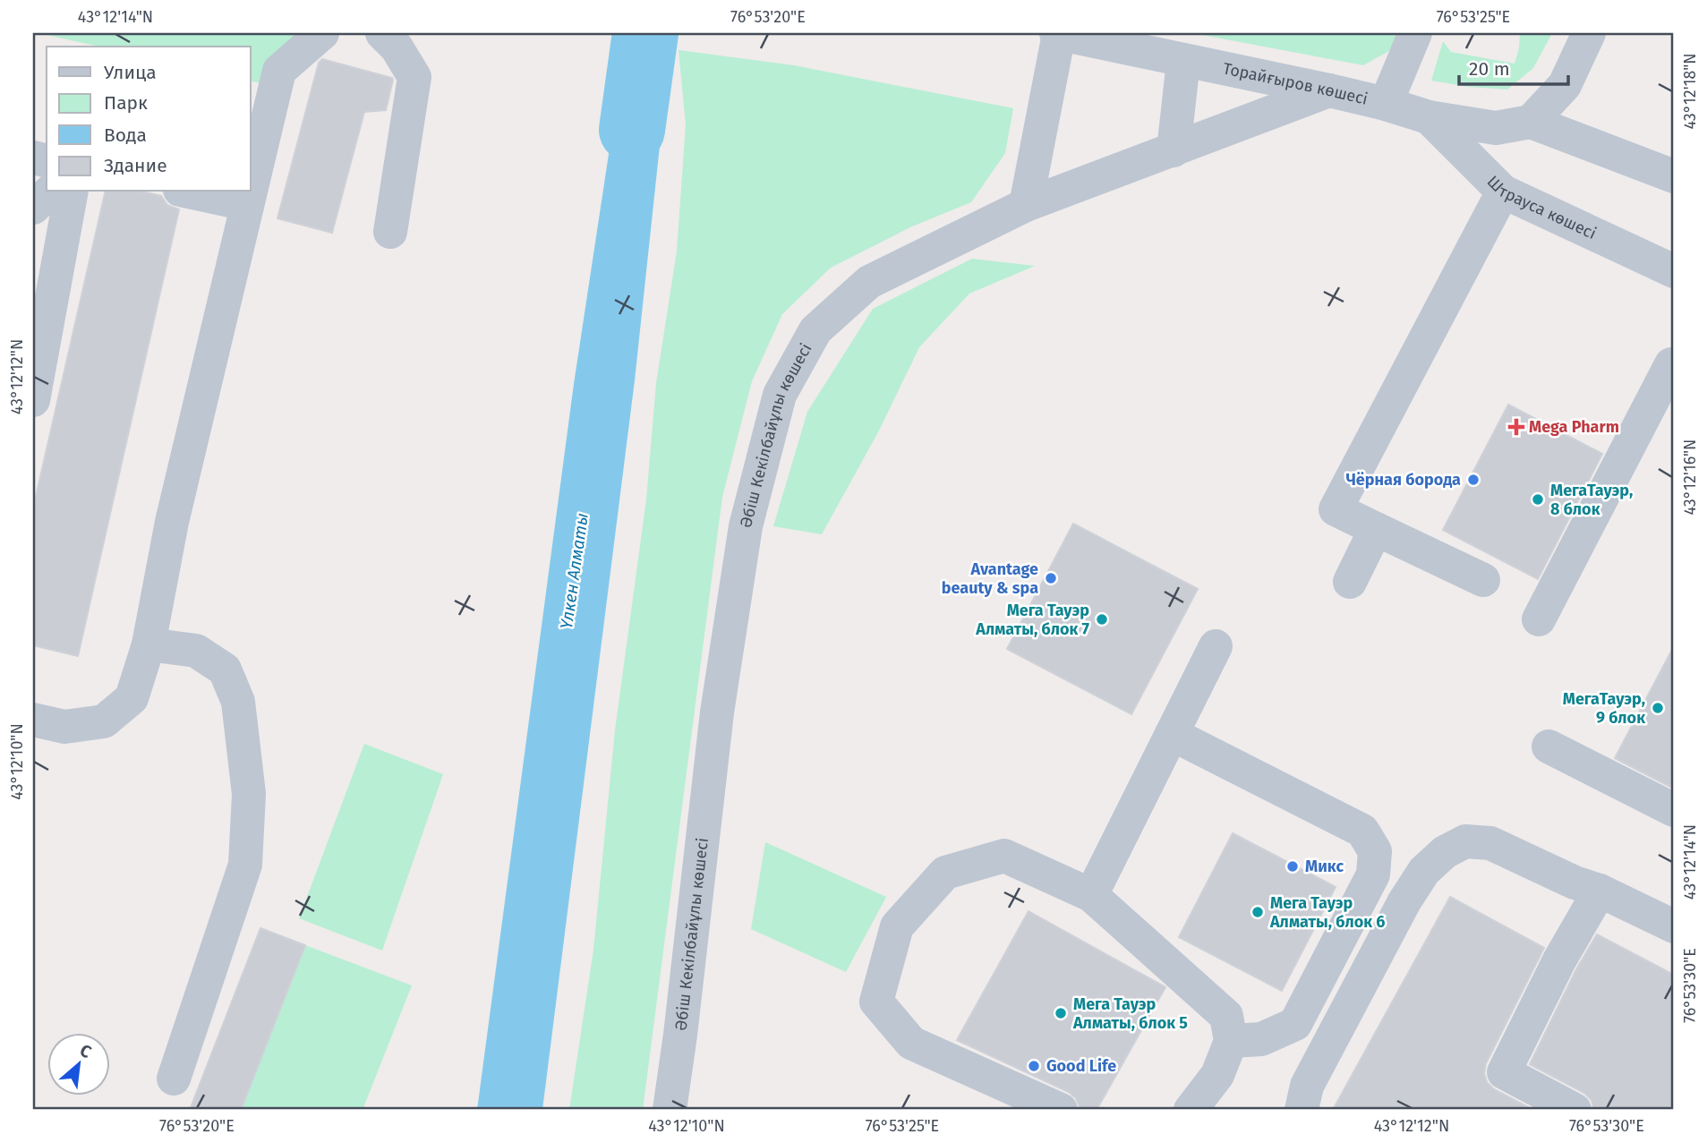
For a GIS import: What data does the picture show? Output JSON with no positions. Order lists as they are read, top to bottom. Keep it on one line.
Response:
{"streets":{"street":["Торайғыров көшесі","Штрауса көшесі","Әбіш Кекілбайұлы көшесі"]},"crossings":[["Торайғыров көшесі","Штрауса көшесі"],["Торайғыров көшесі","Әбіш Кекілбайұлы көшесі"]],"water":["Үлкен Алматы"],"places":{"health":["Mega Pharm"],"other":["Чёрная борода","МегаТауэр, 8 блок","Avantage beauty & spa","Мега Тауэр Алматы, блок 7","МегаТауэр, 9 блок","Микс","Мега Тауэр Алматы, блок 6","Мега Тауэр Алматы, блок 5","Good Life"]},"legend":["Улица","Парк","Вода","Здание"],"scale_bar":"20 m","north":"top right","coordinates":["43°12'14\"N","76°53'20\"E","76°53'25\"E","43°12'18\"N","43°12'12\"N","43°12'16\"N","43°12'10\"N","76°53'30\"E"]}
